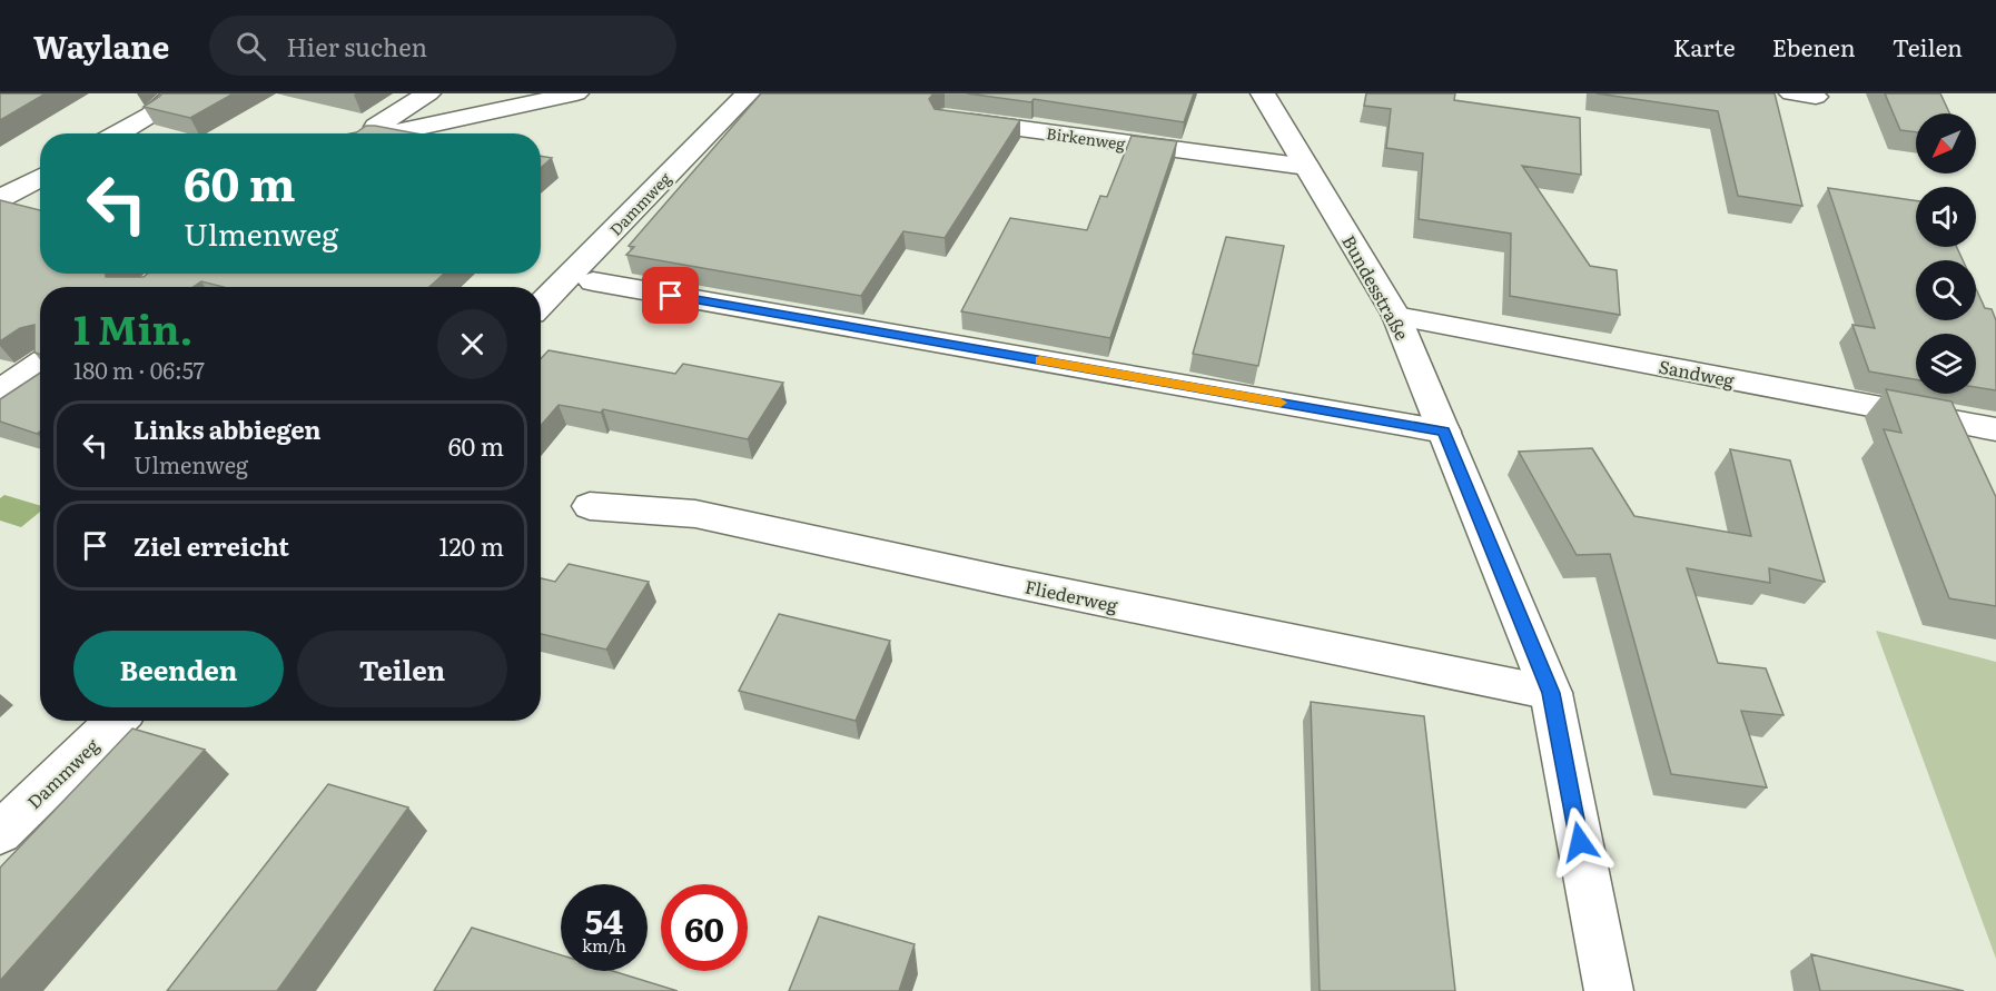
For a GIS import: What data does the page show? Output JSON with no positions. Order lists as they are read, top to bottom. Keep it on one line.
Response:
{"streets":{"street":["Birkenweg","Dammweg","Bundesstraße","Sandweg","Fliederweg"]},"crossings":[["Birkenweg","Bundesstraße"],["Bundesstraße","Sandweg"],["Bundesstraße","Fliederweg"]],"north":"bottom left","page":{"header":"Waylane","search":"Hier suchen","nav":["Karte","Ebenen","Teilen"],"turn":["60 m","Ulmenweg"],"heading":["1 Min.","180 m · 06:57"],"list":[{"name":"Links abbiegen","note":"Ulmenweg","value":"60 m"},{"name":"Ziel erreicht","value":"120 m"}],"buttons":["Beenden","Teilen"],"speed":"54 km/h","limit":"60"}}
